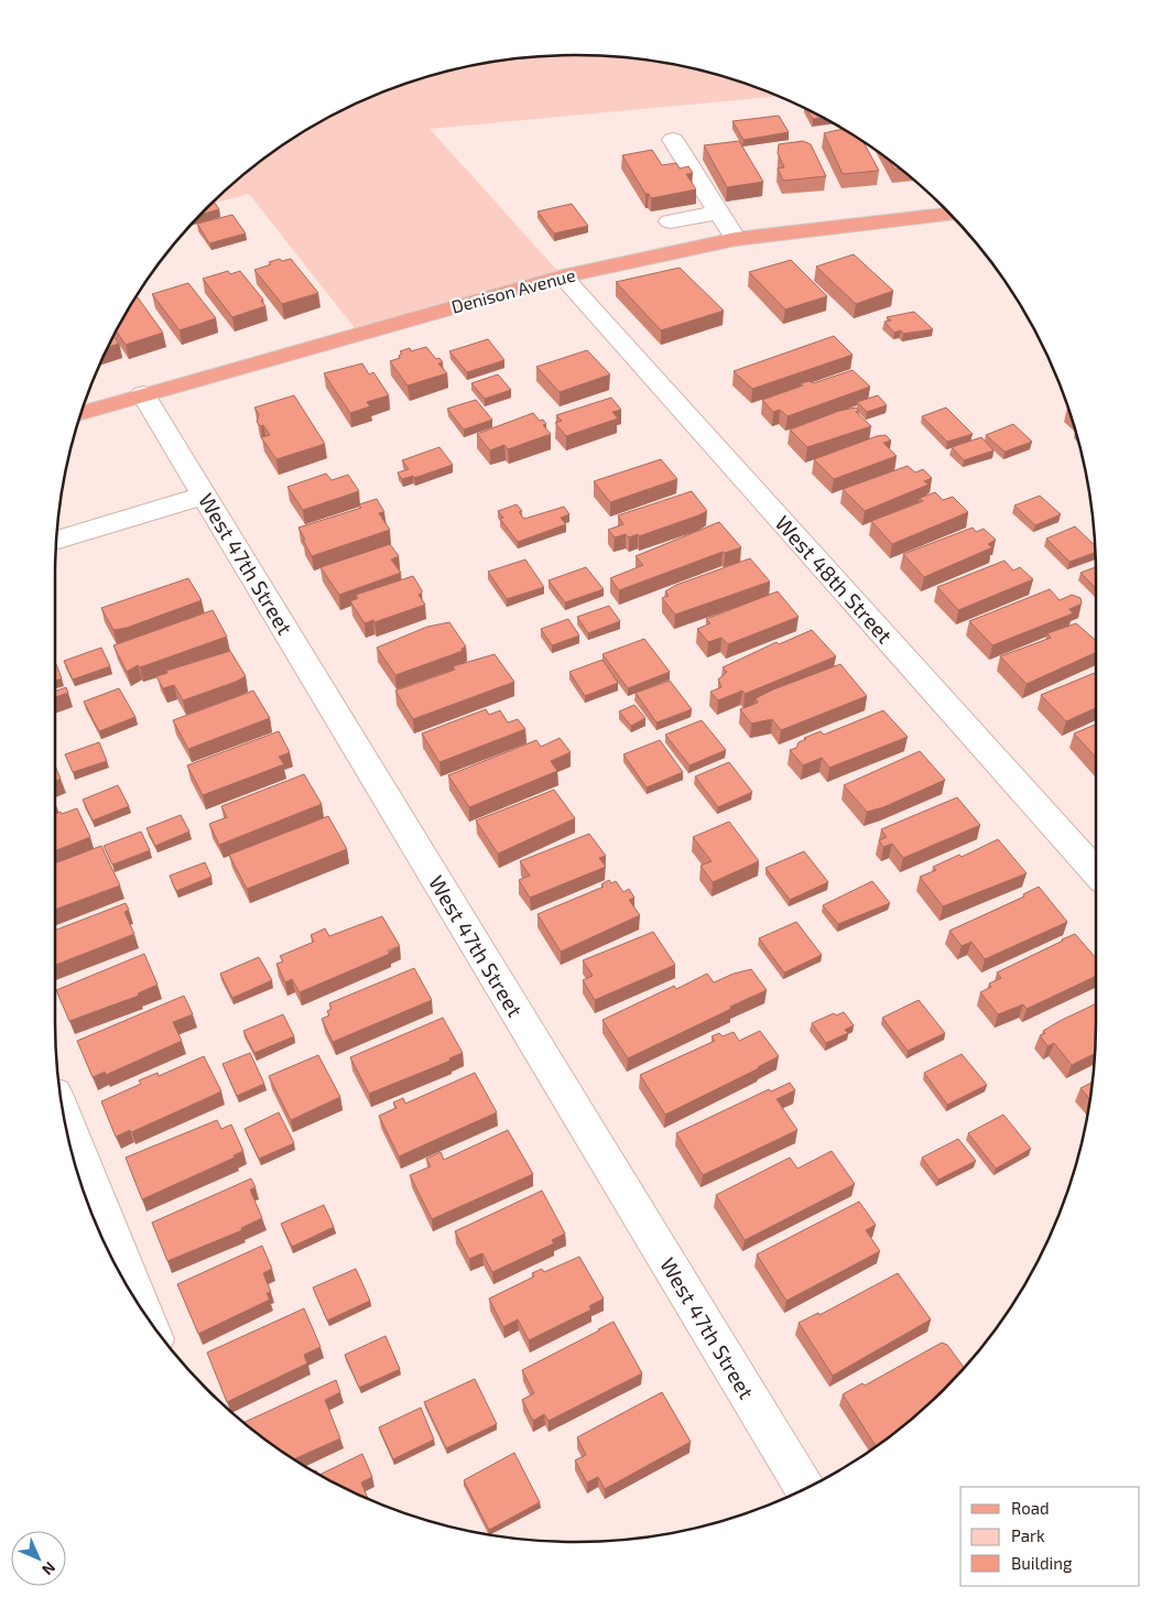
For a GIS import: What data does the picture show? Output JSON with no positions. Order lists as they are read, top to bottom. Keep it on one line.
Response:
{"streets":{"main road":["Denison Avenue"],"street":["West 47th Street","West 48th Street"]},"crossings":[["Denison Avenue","West 47th Street"],["Denison Avenue","West 48th Street"]],"legend":["Road","Park","Building"],"north":"bottom right"}
